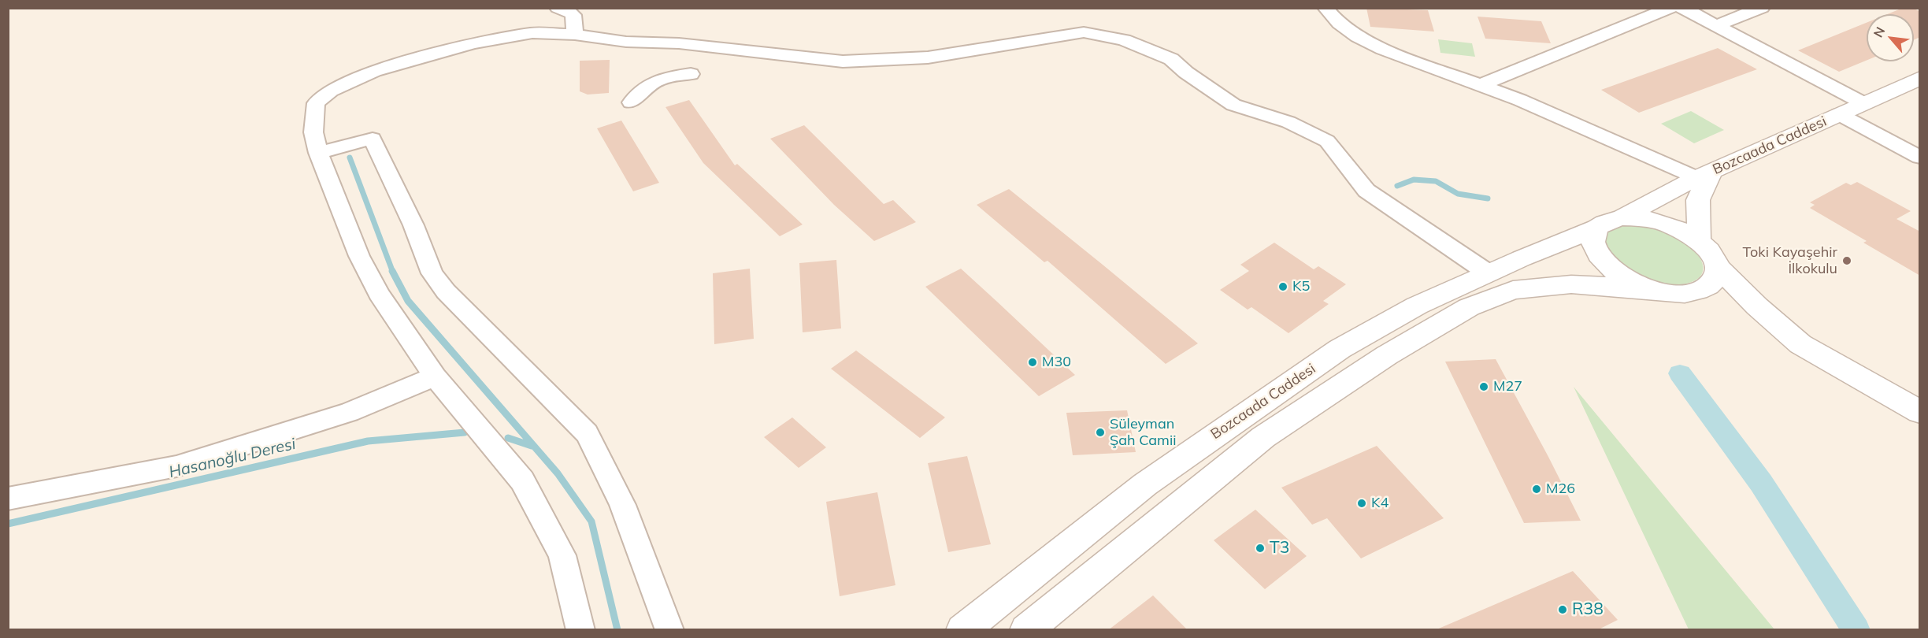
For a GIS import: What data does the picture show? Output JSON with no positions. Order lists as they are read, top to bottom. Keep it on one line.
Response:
{"streets":{"street":["Bozcaada Caddesi"]},"water":["Hasanoğlu Deresi"],"places":["Toki Kayaşehir İlkokulu","K5","M30","M27","Süleyman Şah Camii","M26","K4","T3","R38"],"north":"top left"}
